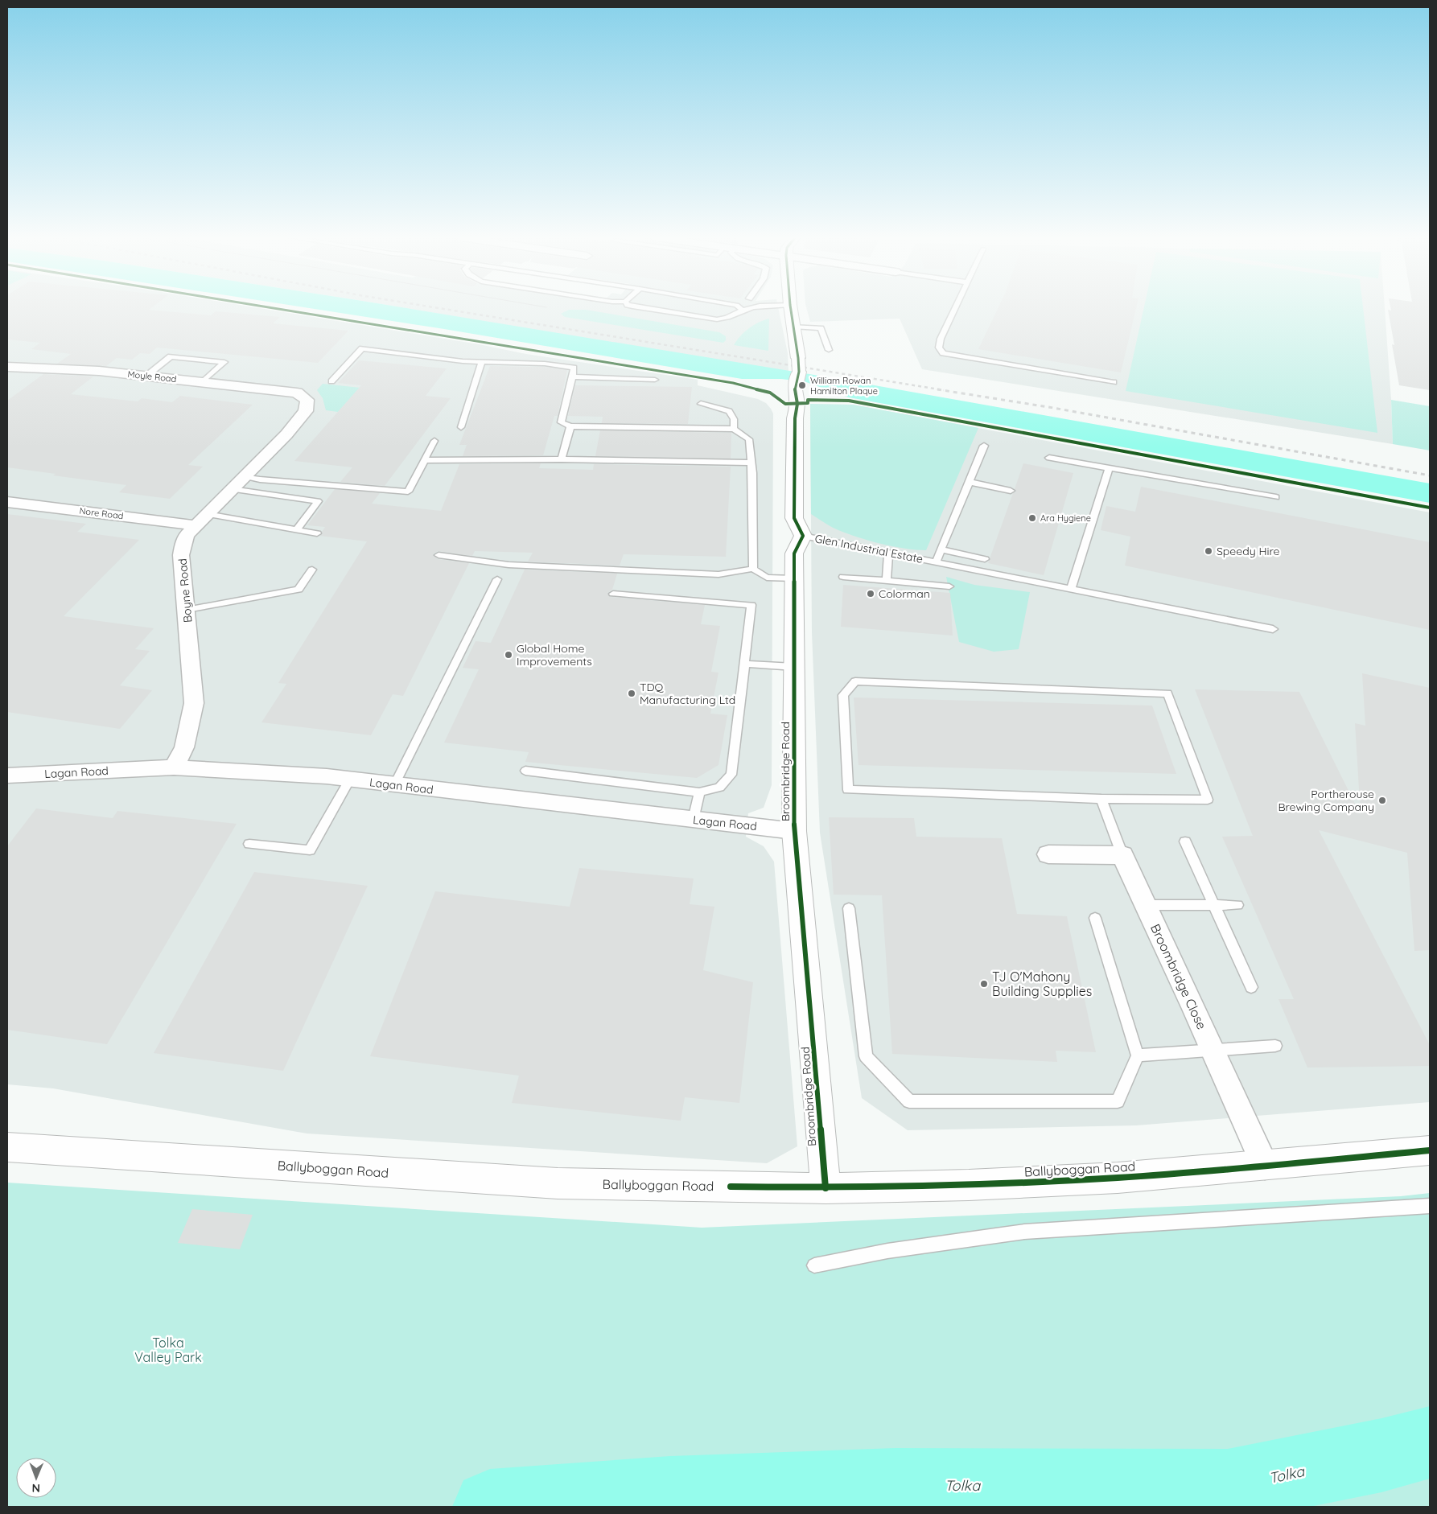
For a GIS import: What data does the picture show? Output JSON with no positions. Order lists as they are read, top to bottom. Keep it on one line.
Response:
{"streets":{"street":["Moyle Road","Nore Road","Boyne Road","Broombridge Road","Lagan Road","Broombridge Close","Ballyboggan Road"],"lane":["Glen Industrial Estate"]},"crossings":[["Moyle Road","Boyne Road"],["Nore Road","Boyne Road"],["Glen Industrial Estate","Broombridge Road"],["Boyne Road","Lagan Road"],["Broombridge Road","Lagan Road"],["Broombridge Road","Ballyboggan Road"],["Broombridge Close","Ballyboggan Road"]],"water":["Tolka"],"parks":["Tolka Valley Park"],"places":["William Rowan Hamilton Plaque","Ara Hygiene","Speedy Hire","Colorman","Global Home Improvements","TDQ Manufacturing Ltd","Portherouse Brewing Company","TJ O'Mahony Building Supplies"],"north":"bottom"}
